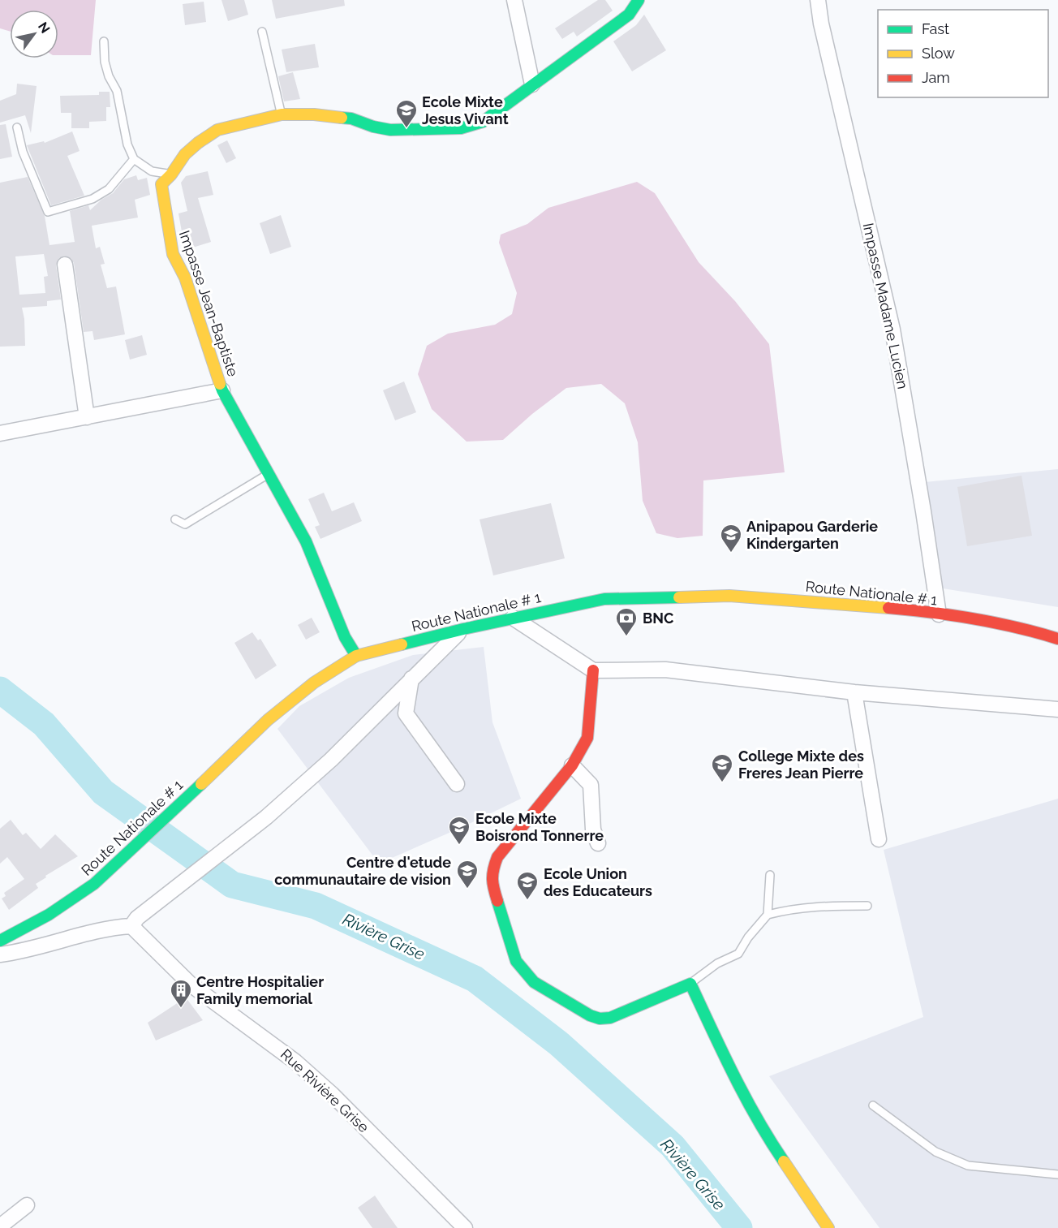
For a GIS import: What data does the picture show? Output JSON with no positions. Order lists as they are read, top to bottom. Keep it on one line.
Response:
{"streets":{"street":["Impasse Jean-Baptiste","Impasse Madame Lucien","Route Nationale # 1","Rue Rivière Grise"]},"crossings":[["Impasse Jean-Baptiste","Route Nationale # 1"],["Impasse Madame Lucien","Route Nationale # 1"]],"water":["Rivière Grise"],"places":{"school or university":["Ecole Mixte Jesus Vivant","Anipapou Garderie Kindergarten","College Mixte des Freres Jean Pierre","Ecole Mixte Boisrond Tonnerre","Centre d'etude communautaire de vision","Ecole Union des Educateurs"],"bank":["BNC"],"building":["Centre Hospitalier Family memorial"]},"legend":["Fast","Slow","Jam"],"north":"top right"}
